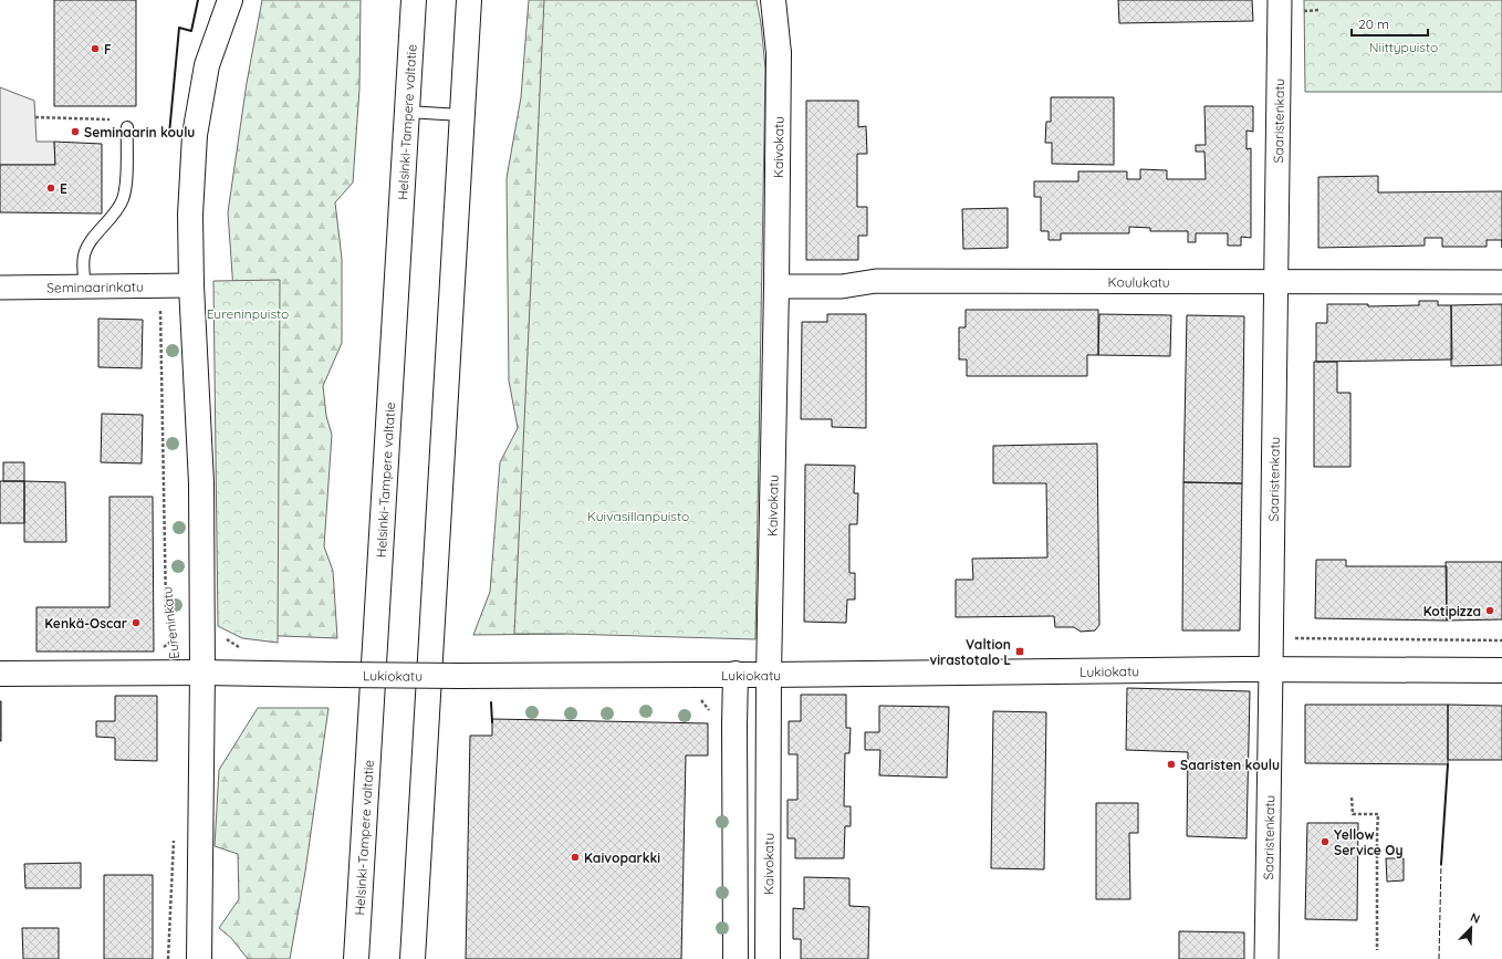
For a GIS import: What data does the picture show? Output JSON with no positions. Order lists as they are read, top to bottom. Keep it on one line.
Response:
{"streets":{"main road":["Helsinki-Tampere valtatie","Kaivokatu","Lukiokatu"],"street":["Saaristenkatu","Koulukatu","Seminaarinkatu"],"path":["Eureninkatu"]},"crossings":[["Saaristenkatu","Koulukatu"],["Saaristenkatu","Lukiokatu"],["Kaivokatu","Koulukatu"],["Kaivokatu","Lukiokatu"],["Seminaarinkatu","Eureninkatu"],["Eureninkatu","Lukiokatu"]],"parks":["Niittypuisto","Eureninpuisto","Kuivasillanpuisto"],"places":{"other":["F","Seminaarin koulu","E","Kotipizza","Kenkä-Oscar","Saaristen koulu","Yellow Service Oy","Kaivoparkki"],"transit":["Valtion virastotalo L"]},"scale_bar":"20 m","north":"top right"}
